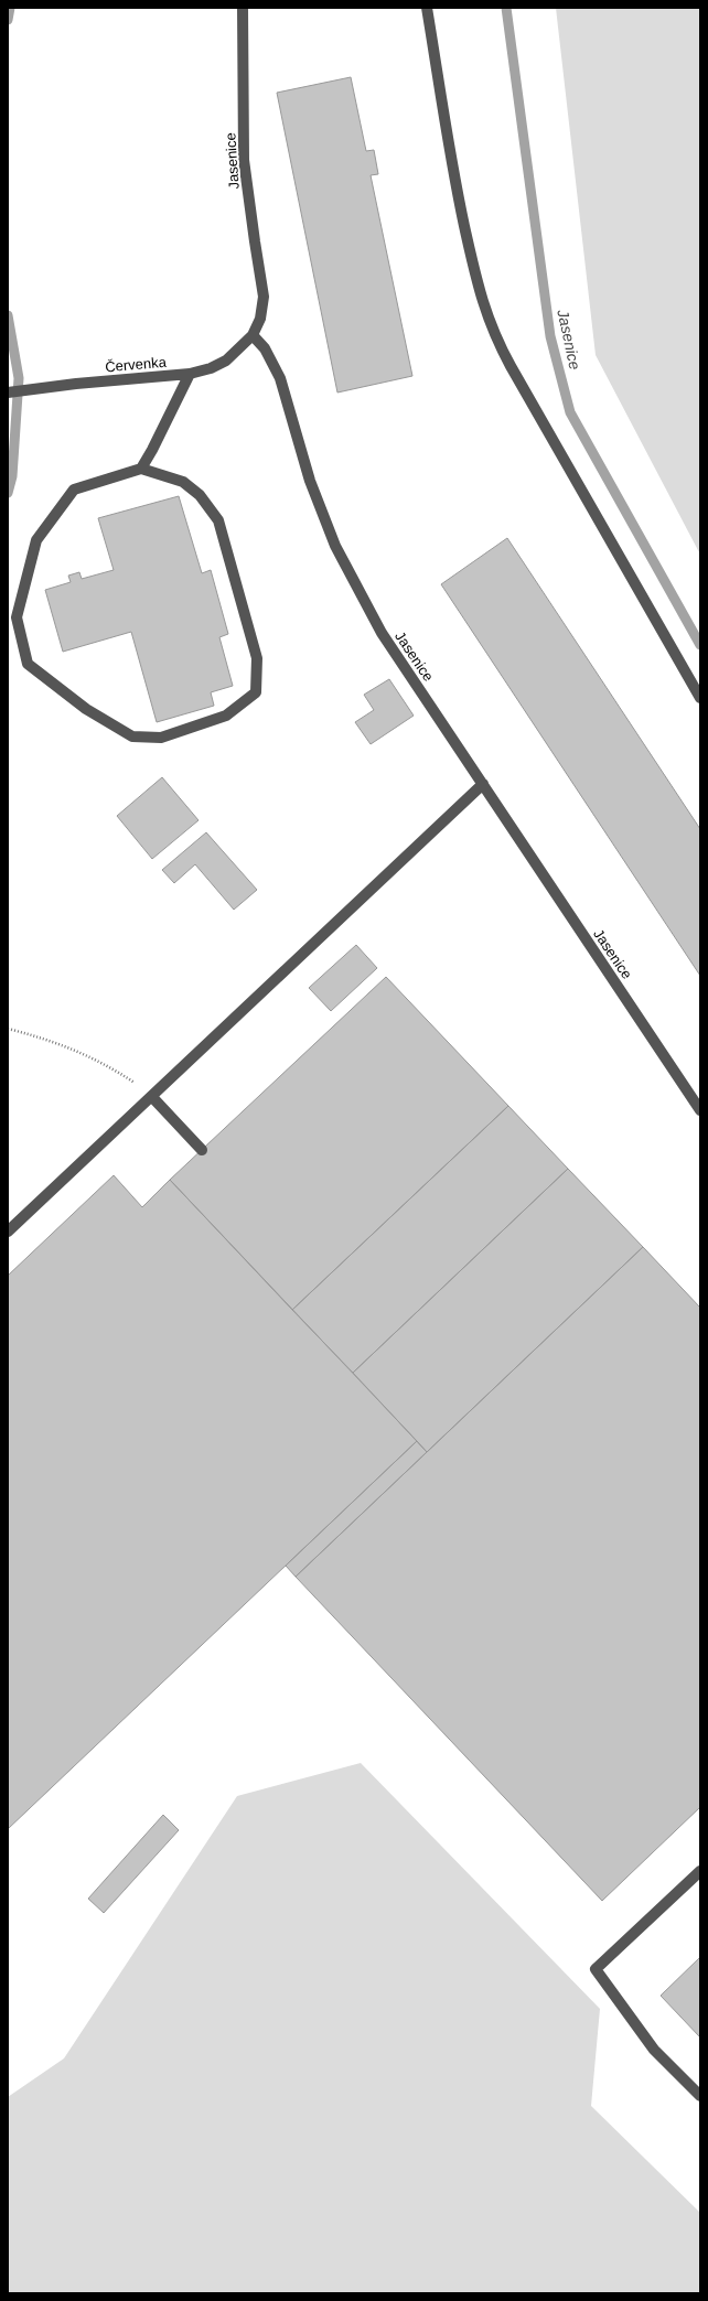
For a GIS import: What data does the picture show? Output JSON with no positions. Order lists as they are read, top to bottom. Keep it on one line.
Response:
{"streets":{"street":["Jasenice","Červenka"]},"crossings":[["Jasenice","Červenka"]],"water":["Jasenice"]}
